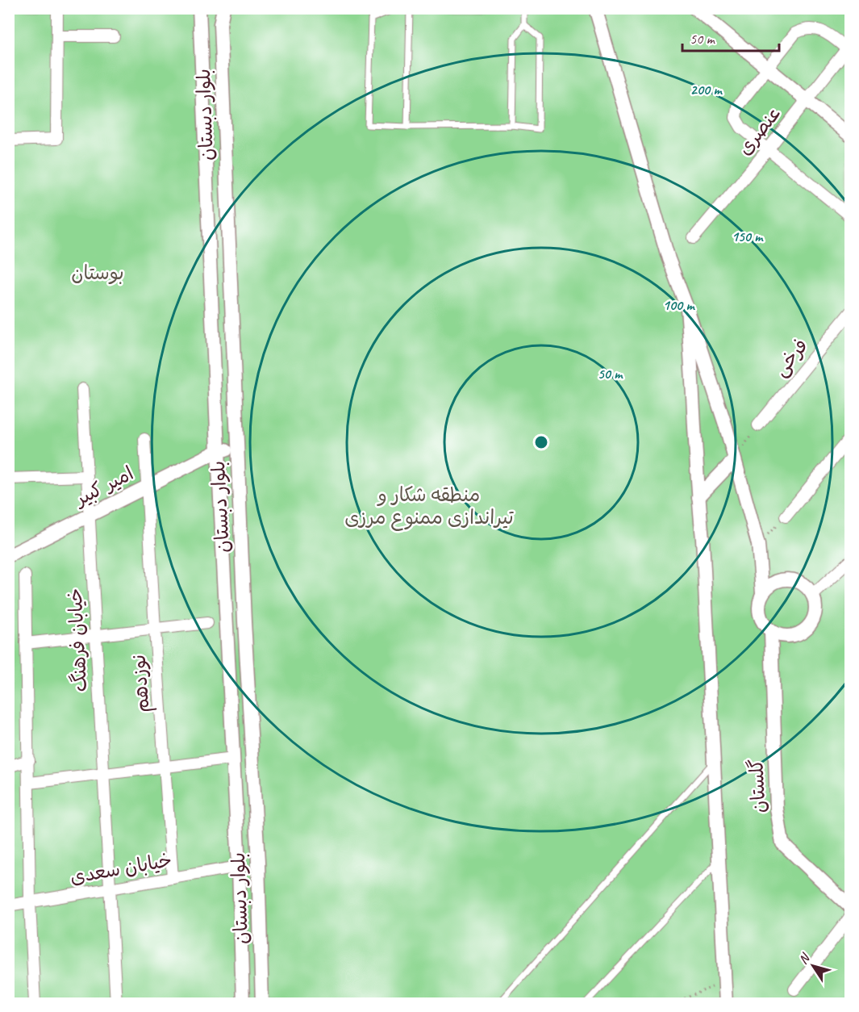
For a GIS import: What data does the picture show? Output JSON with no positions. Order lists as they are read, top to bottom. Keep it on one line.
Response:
{"streets":{"street":["بلوار دبستان","عنصری","فرخی","امیر کبیر","خیابان فرهنگ","نوزدهم","گلستان","خیابان سعدی"]},"crossings":[["بلوار دبستان","امیر کبیر"],["بلوار دبستان","خیابان سعدی"],["امیر کبیر","خیابان فرهنگ"],["امیر کبیر","نوزدهم"],["خیابان فرهنگ","خیابان سعدی"],["نوزدهم","خیابان سعدی"]],"parks":["بوستان","منطقه شکار و تیراندازی ممنوع مرزی"],"scale_bar":"50 m","north":"top left","rings":["200 m","150 m","100 m","50 m"]}
